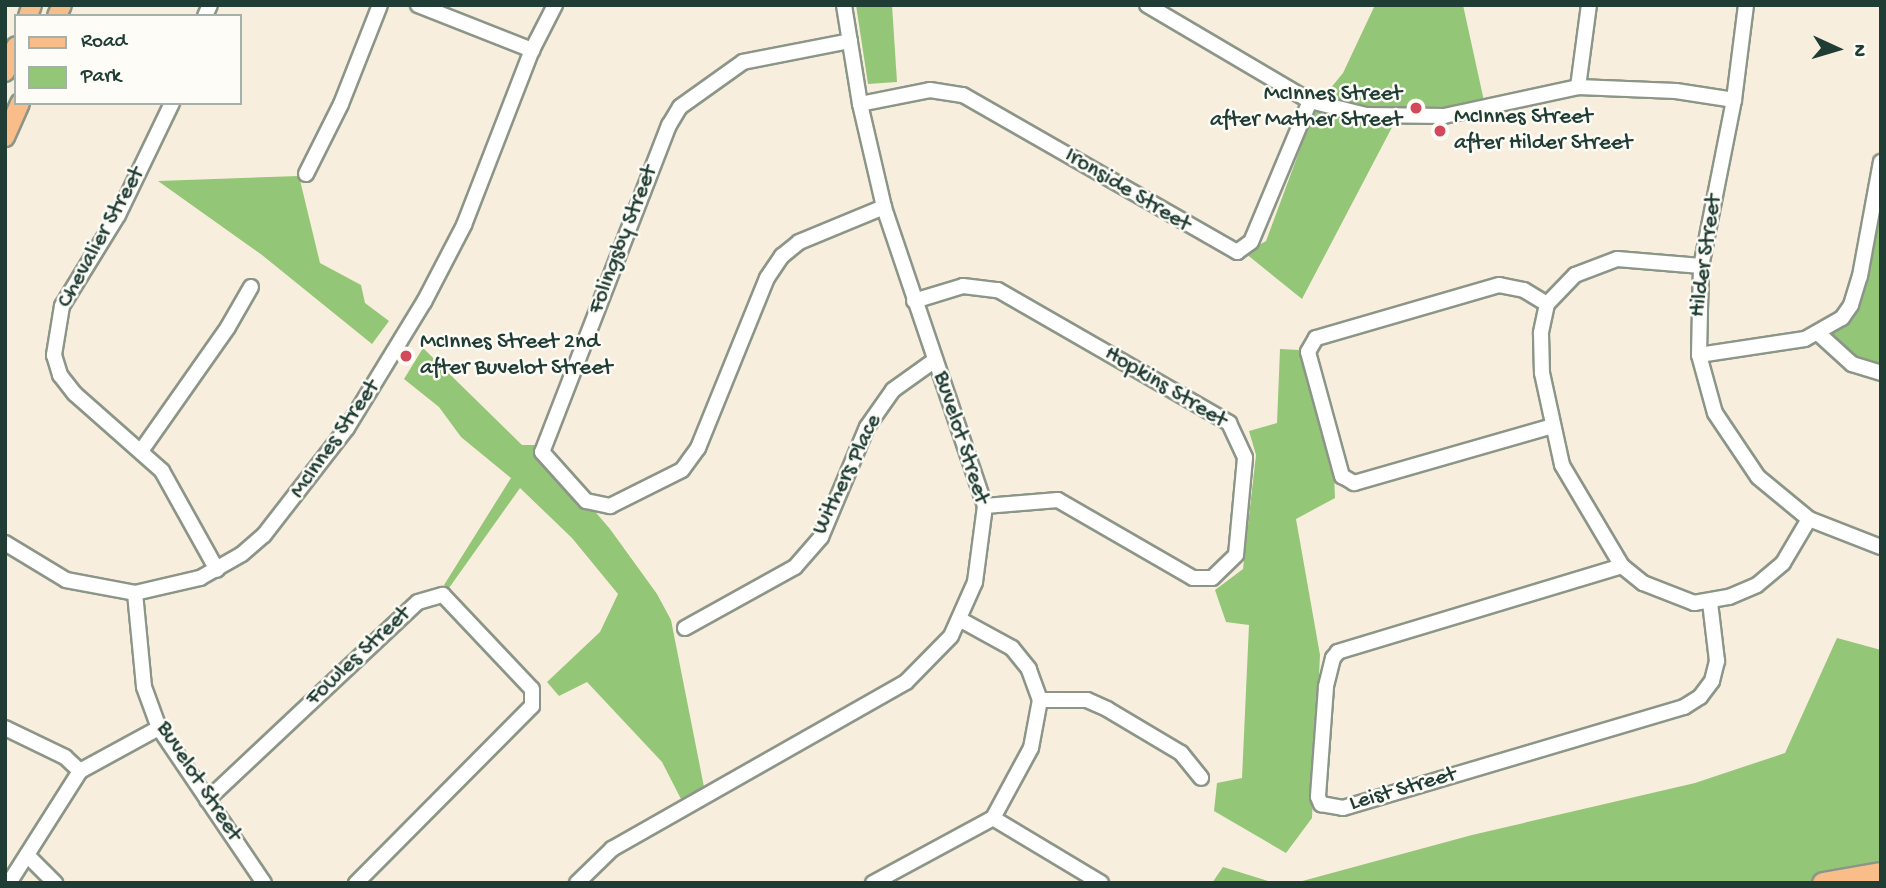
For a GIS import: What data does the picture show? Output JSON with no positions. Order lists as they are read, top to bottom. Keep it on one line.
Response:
{"streets":{"street":["Ironside Street","Chevalier Street","Folingsby Street","Hilder Street","Hopkins Street","Buvelot Street","McInnes Street","Withers Place","Fowles Street","Leist Street"]},"crossings":[["Ironside Street","Buvelot Street"],["Chevalier Street","McInnes Street"],["Folingsby Street","Buvelot Street"],["Hopkins Street","Buvelot Street"],["Buvelot Street","McInnes Street"],["Buvelot Street","Withers Place"],["Buvelot Street","Fowles Street"]],"places":["McInnes Street after Mather Street","McInnes Street after Hilder Street","McInnes Street 2nd after Buvelot Street"],"legend":["Road","Park"],"north":"right"}
